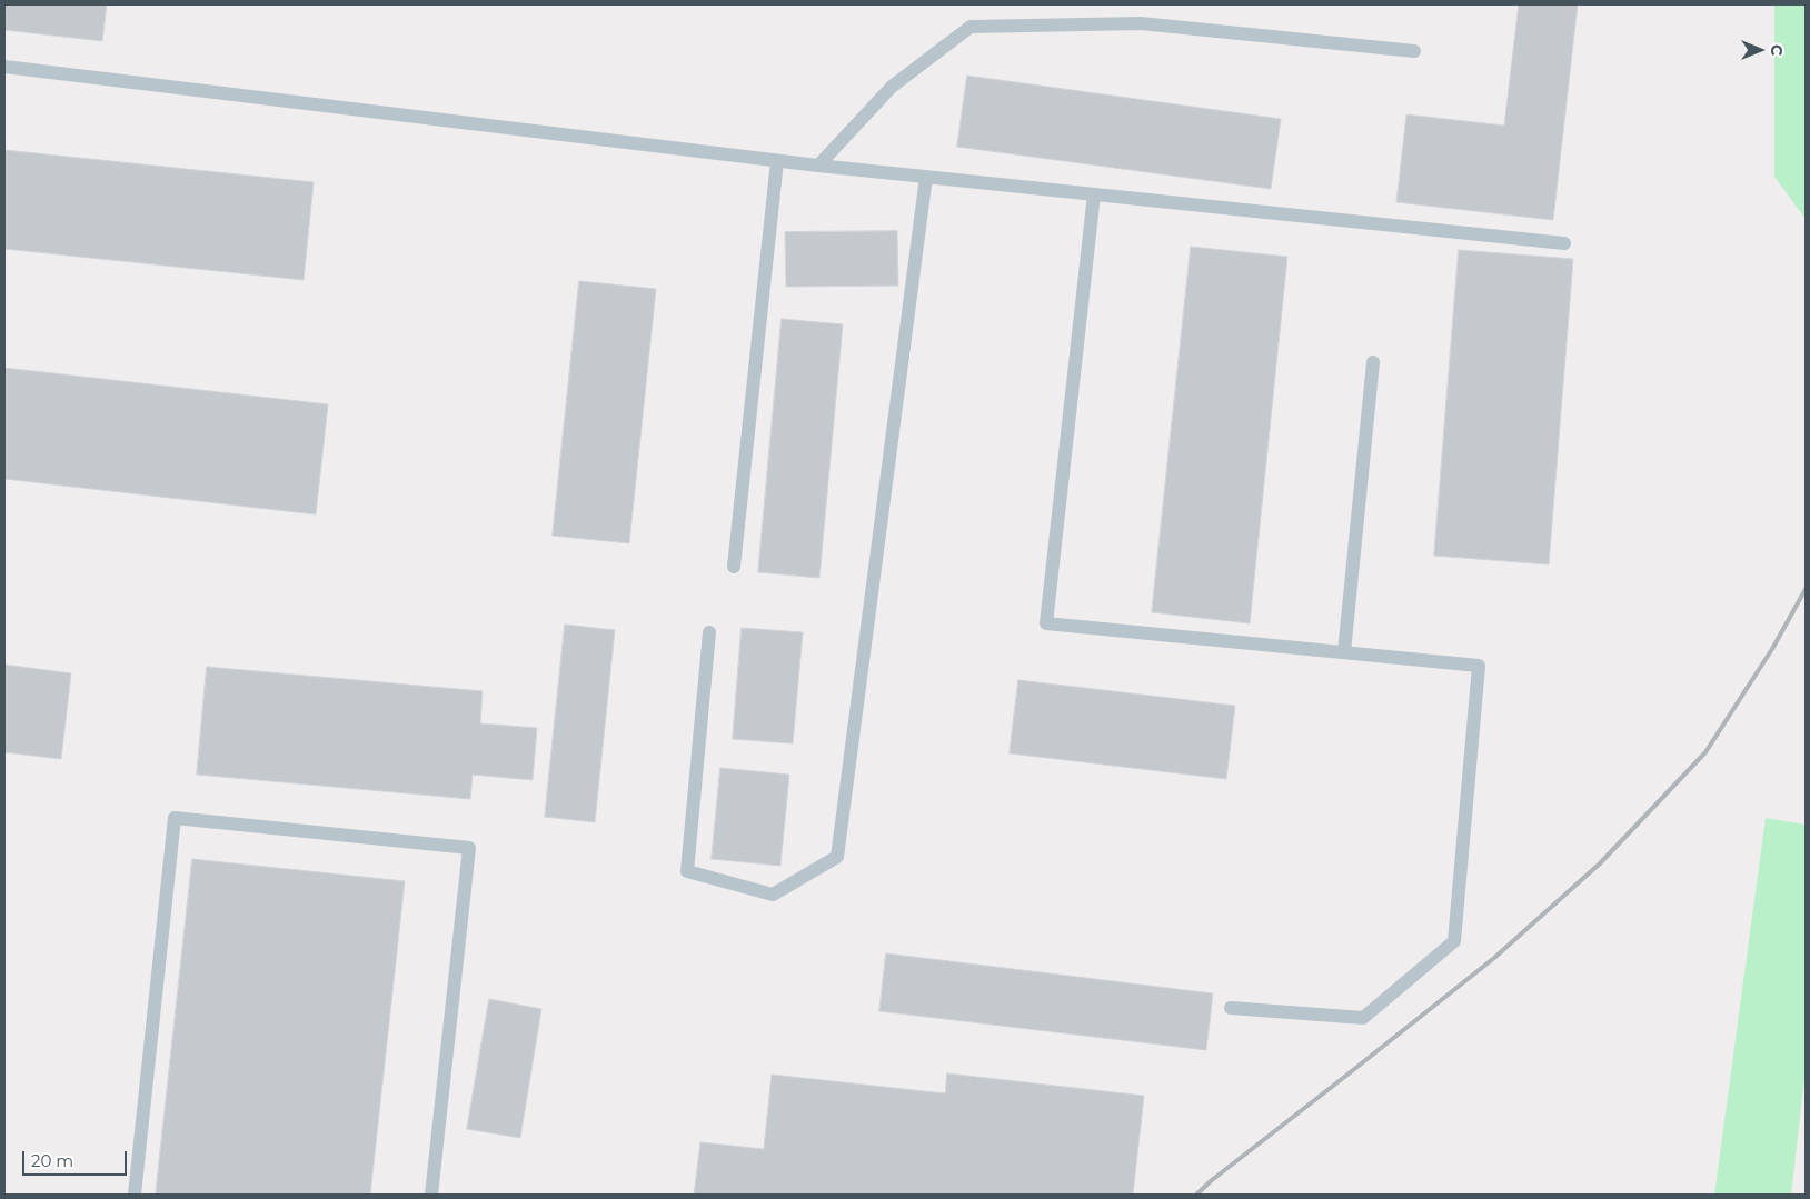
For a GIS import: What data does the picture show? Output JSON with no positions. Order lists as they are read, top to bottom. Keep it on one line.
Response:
{"scale_bar":"20 m","north":"right"}
